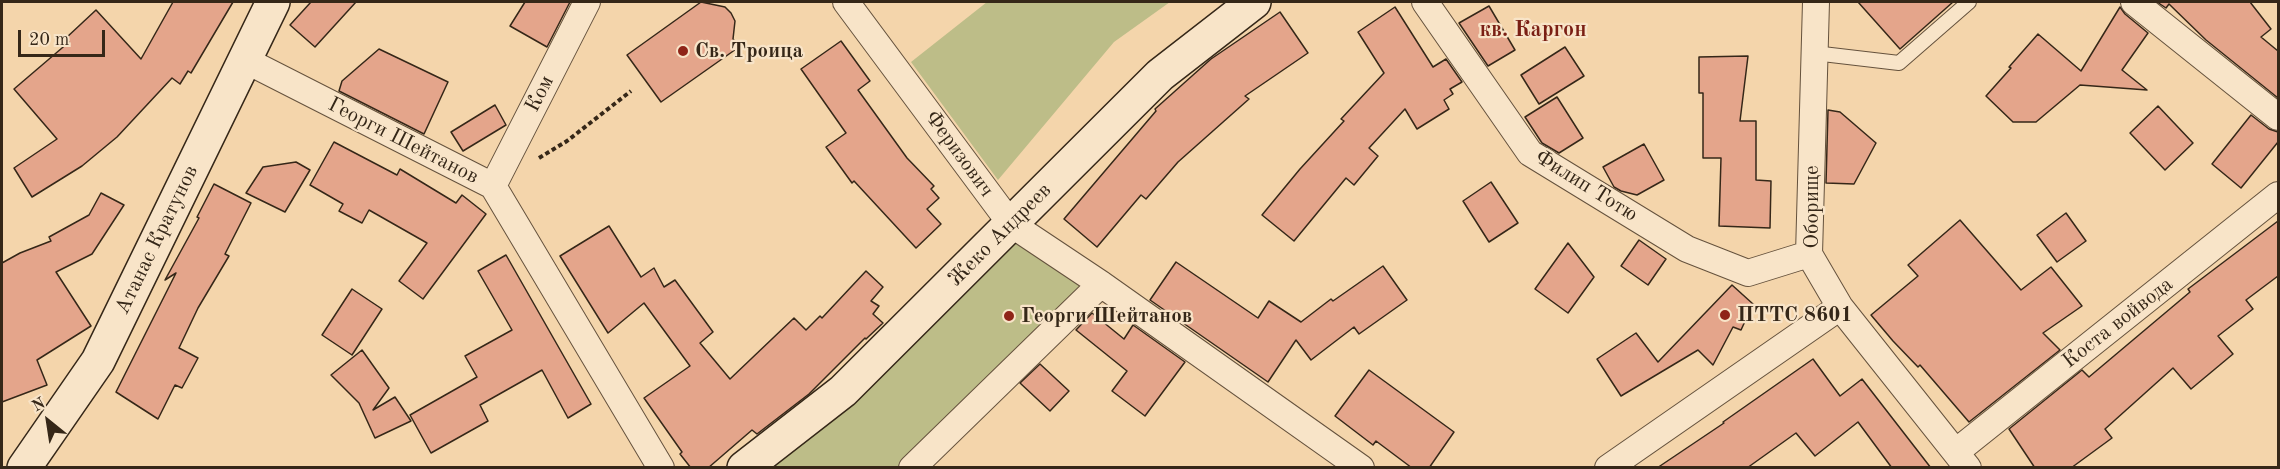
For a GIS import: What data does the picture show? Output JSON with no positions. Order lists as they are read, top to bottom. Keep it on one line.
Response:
{"streets":{"street":["Ком","Георги Шейтанов","Феризович","Филип Тотю","Оборище","Жеко Андреев","Атанас Кратунов","Коста войвода"]},"crossings":[["Ком","Георги Шейтанов"],["Георги Шейтанов","Атанас Кратунов"],["Феризович","Жеко Андреев"],["Филип Тотю","Оборище"],["Оборище","Коста войвода"]],"districts":["кв. Каргон"],"places":["Св. Троица","ПТТС 8601","Георги Шейтанов"],"scale_bar":"20 m","north":"top left"}
